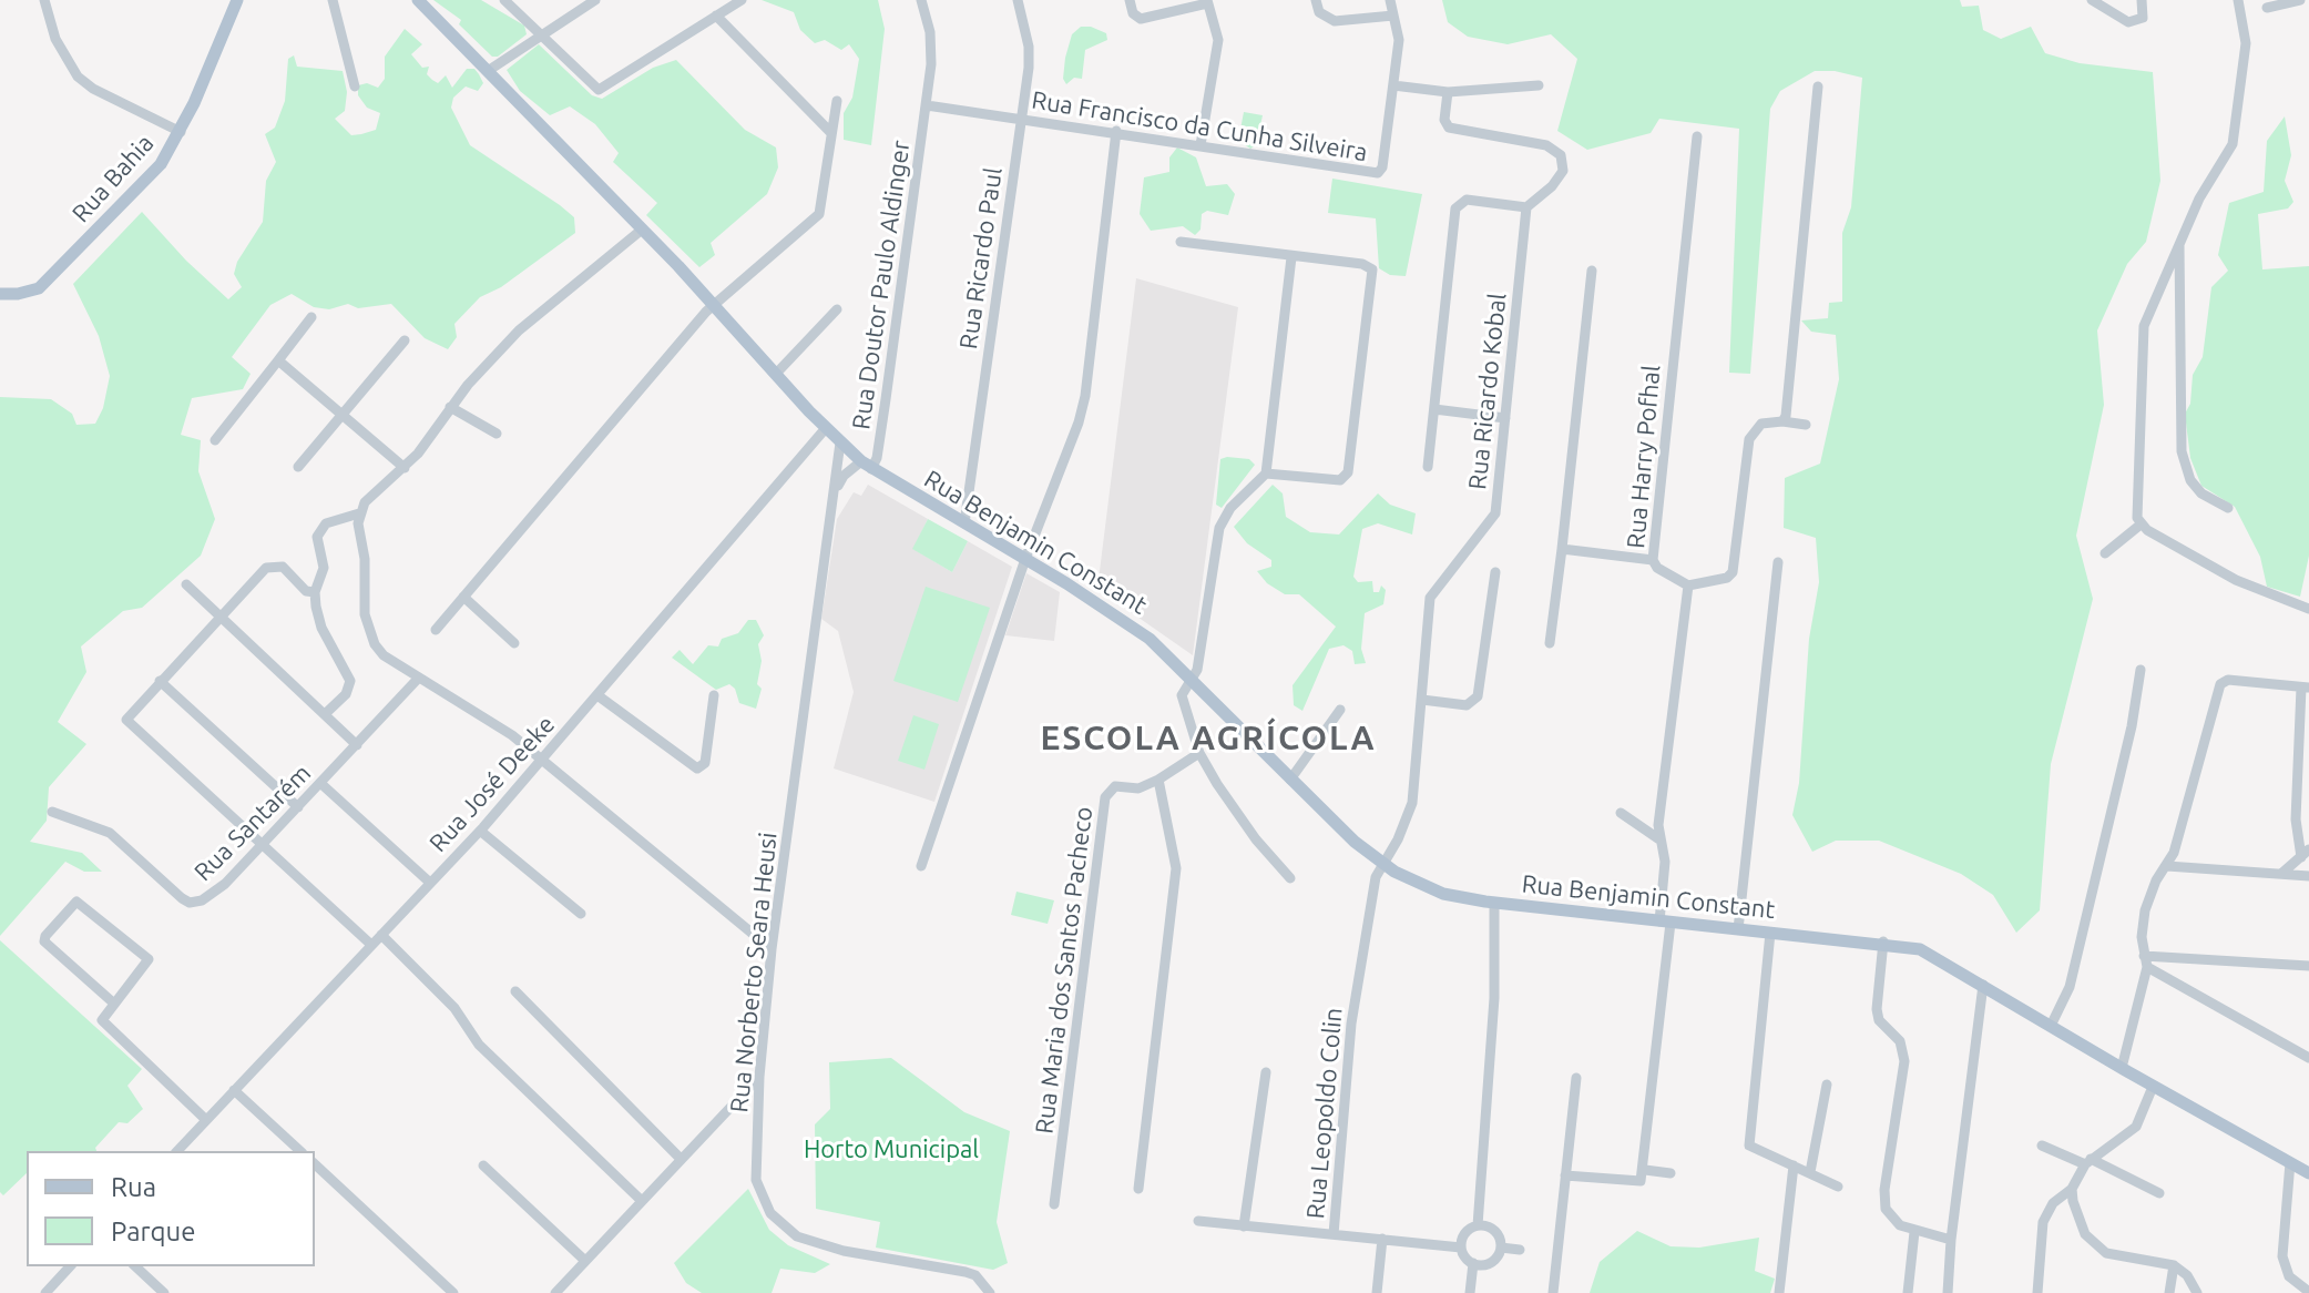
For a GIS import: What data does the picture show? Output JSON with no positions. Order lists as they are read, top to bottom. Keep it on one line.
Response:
{"streets":{"main road":["Rua Bahia","Rua Benjamin Constant"],"street":["Rua Francisco da Cunha Silveira","Rua Ricardo Paul","Rua Doutor Paulo Aldinger","Rua Ricardo Kobal","Rua Harry Pofhal","Rua José Deeke","Rua Santarém","Rua Maria dos Santos Pacheco","Rua Norberto Seara Heusi","Rua Leopoldo Colin"]},"crossings":[["Rua Francisco da Cunha Silveira","Rua Ricardo Paul"],["Rua Francisco da Cunha Silveira","Rua Doutor Paulo Aldinger"],["Rua Ricardo Paul","Rua Benjamin Constant"],["Rua Doutor Paulo Aldinger","Rua Benjamin Constant"],["Rua Ricardo Kobal","Rua Benjamin Constant"],["Rua Ricardo Kobal","Rua Leopoldo Colin"],["Rua Benjamin Constant","Rua José Deeke"],["Rua Benjamin Constant","Rua Norberto Seara Heusi"],["Rua Benjamin Constant","Rua Leopoldo Colin"]],"districts":["ESCOLA AGRÍCOLA"],"parks":["Horto Municipal"],"legend":["Rua","Parque"]}
